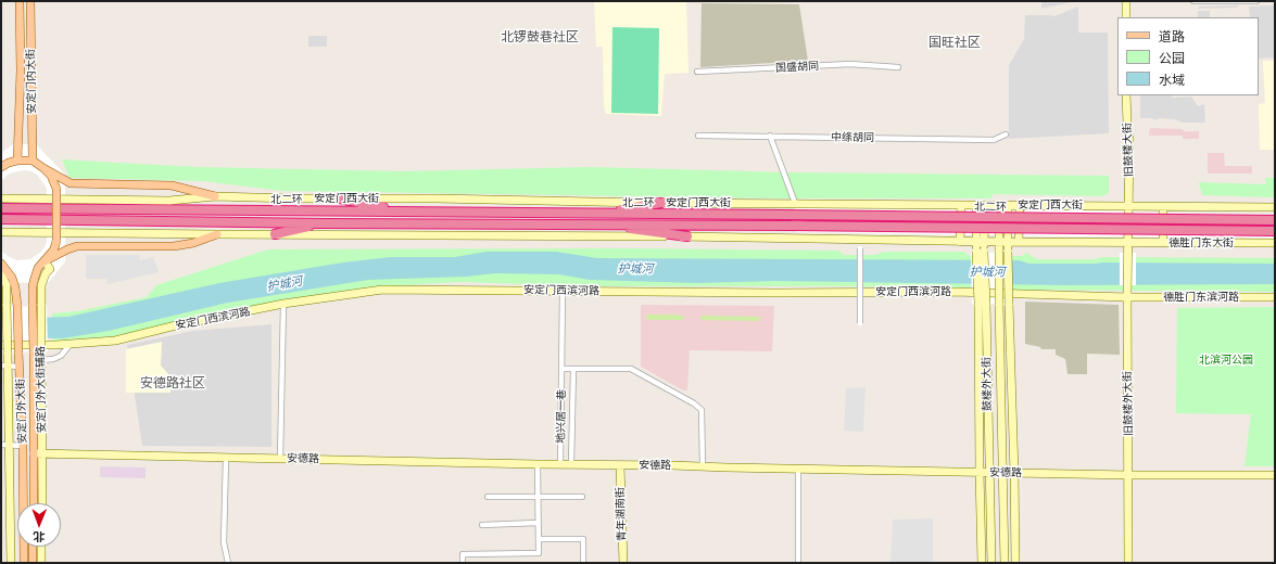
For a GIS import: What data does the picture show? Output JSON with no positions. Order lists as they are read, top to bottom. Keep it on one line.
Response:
{"streets":{"highway":["北二环"],"main road":["安定门内大街","安定门外大街"],"street":["国盛胡同","中绦胡同","旧鼓楼大街","安定门西大街","德胜门东大街","安定门西滨河路","德胜门东滨河路","鼓楼外大街","安定门外大街辅路","旧鼓楼外大街","地兴居一巷","安德路","青年湖南街"]},"crossings":[["旧鼓楼大街","安定门西大街"],["旧鼓楼大街","德胜门东大街"],["旧鼓楼大街","旧鼓楼外大街"],["安定门西大街","鼓楼外大街"],["德胜门东大街","旧鼓楼外大街"],["安定门西滨河路","德胜门东滨河路"],["安定门西滨河路","旧鼓楼外大街"],["安定门西滨河路","地兴居一巷"],["德胜门东滨河路","旧鼓楼外大街"],["鼓楼外大街","安德路"],["安定门外大街辅路","安定门外大街"],["安定门外大街辅路","安德路"],["旧鼓楼外大街","安德路"],["安定门外大街","安德路"],["地兴居一巷","安德路"],["安德路","青年湖南街"]],"districts":["北锣鼓巷社区","国旺社区","安德路社区"],"water":["护城河"],"parks":["北滨河公园"],"legend":["道路","公园","水域"],"north":"bottom"}
